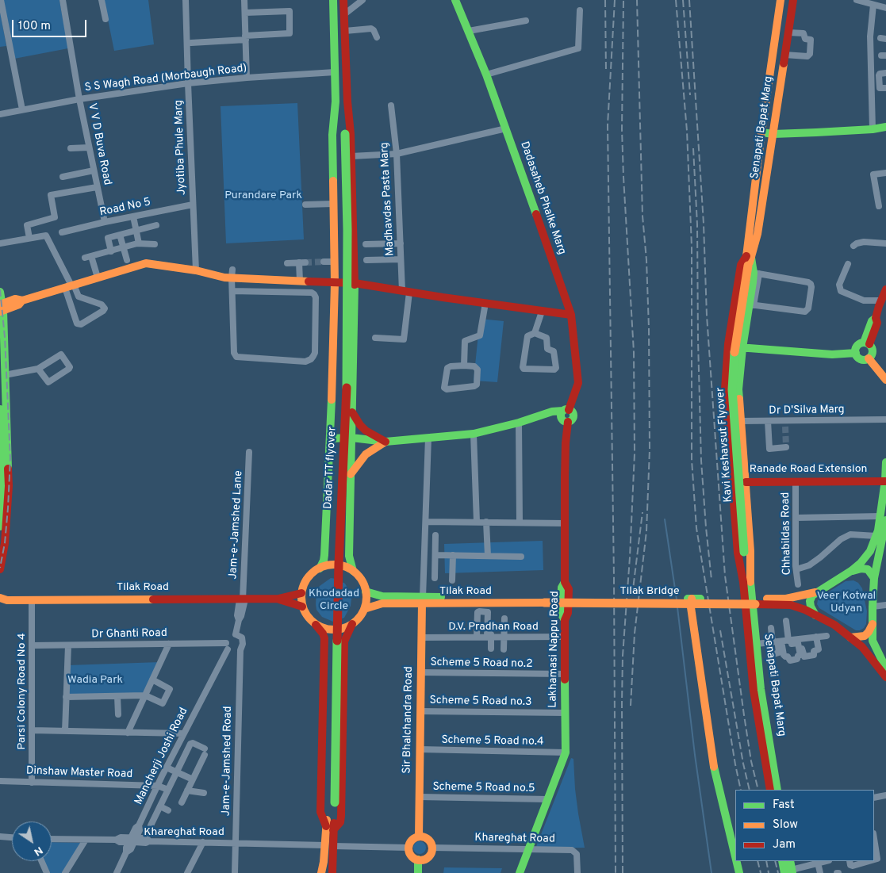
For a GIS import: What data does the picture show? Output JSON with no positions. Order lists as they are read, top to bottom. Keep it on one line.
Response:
{"streets":{"main road":["Senapati Bapat Marg","Dadasaheb Phalke Marg","Kavi Keshavsut Flyover","Dadar TT flyover","Ranade Road Extension","Tilak Road","Tilak Bridge","Lakhamasi Nappu Road","Sir Bhalchandra Road"],"street":["S S Wagh Road (Morbaugh Road)","V V D Buva Road","Jyotiba Phule Marg","Madhavdas Pasta Marg","Road No 5","Dr D'Silva Marg","Jam-e-Jamshed Lane","Chhabildas Road","D.V. Pradhan Road","Dr Ghanti Road","Scheme 5 Road no.2","Parsi Colony Road No 4","Scheme 5 Road no.3","Scheme 5 Road no.4","Mancherji Joshi Road","Jam-e-Jamshed Road","Dinshaw Master Road","Scheme 5 Road no.5","Khareghat Road"]},"crossings":[["S S Wagh Road (Morbaugh Road)","V V D Buva Road"],["S S Wagh Road (Morbaugh Road)","Jyotiba Phule Marg"],["Senapati Bapat Marg","Kavi Keshavsut Flyover"],["V V D Buva Road","Road No 5"],["Jyotiba Phule Marg","Road No 5"],["Dadasaheb Phalke Marg","Lakhamasi Nappu Road"],["Dadar TT flyover","Khareghat Road"],["Ranade Road Extension","Chhabildas Road"],["Jam-e-Jamshed Lane","Tilak Road"],["Jam-e-Jamshed Lane","Dr Ghanti Road"],["Jam-e-Jamshed Lane","Mancherji Joshi Road"],["Jam-e-Jamshed Lane","Jam-e-Jamshed Road"],["Tilak Road","Tilak Bridge"],["Tilak Road","Parsi Colony Road No 4"],["Tilak Road","Sir Bhalchandra Road"],["D.V. Pradhan Road","Lakhamasi Nappu Road"],["D.V. Pradhan Road","Sir Bhalchandra Road"],["Dr Ghanti Road","Parsi Colony Road No 4"],["Dr Ghanti Road","Mancherji Joshi Road"],["Dr Ghanti Road","Jam-e-Jamshed Road"],["Lakhamasi Nappu Road","Scheme 5 Road no.2"],["Lakhamasi Nappu Road","Scheme 5 Road no.3"],["Lakhamasi Nappu Road","Scheme 5 Road no.4"],["Lakhamasi Nappu Road","Scheme 5 Road no.5"],["Lakhamasi Nappu Road","Khareghat Road"],["Scheme 5 Road no.2","Sir Bhalchandra Road"],["Parsi Colony Road No 4","Dinshaw Master Road"],["Scheme 5 Road no.3","Sir Bhalchandra Road"],["Sir Bhalchandra Road","Scheme 5 Road no.4"],["Sir Bhalchandra Road","Scheme 5 Road no.5"],["Sir Bhalchandra Road","Khareghat Road"],["Mancherji Joshi Road","Jam-e-Jamshed Road"],["Mancherji Joshi Road","Dinshaw Master Road"],["Mancherji Joshi Road","Khareghat Road"],["Jam-e-Jamshed Road","Khareghat Road"]],"parks":["Purandare Park","Khodadad Circle","Veer Kotwal Udyan","Wadia Park"],"legend":["Fast","Slow","Jam"],"scale_bar":"100 m","north":"bottom right"}
